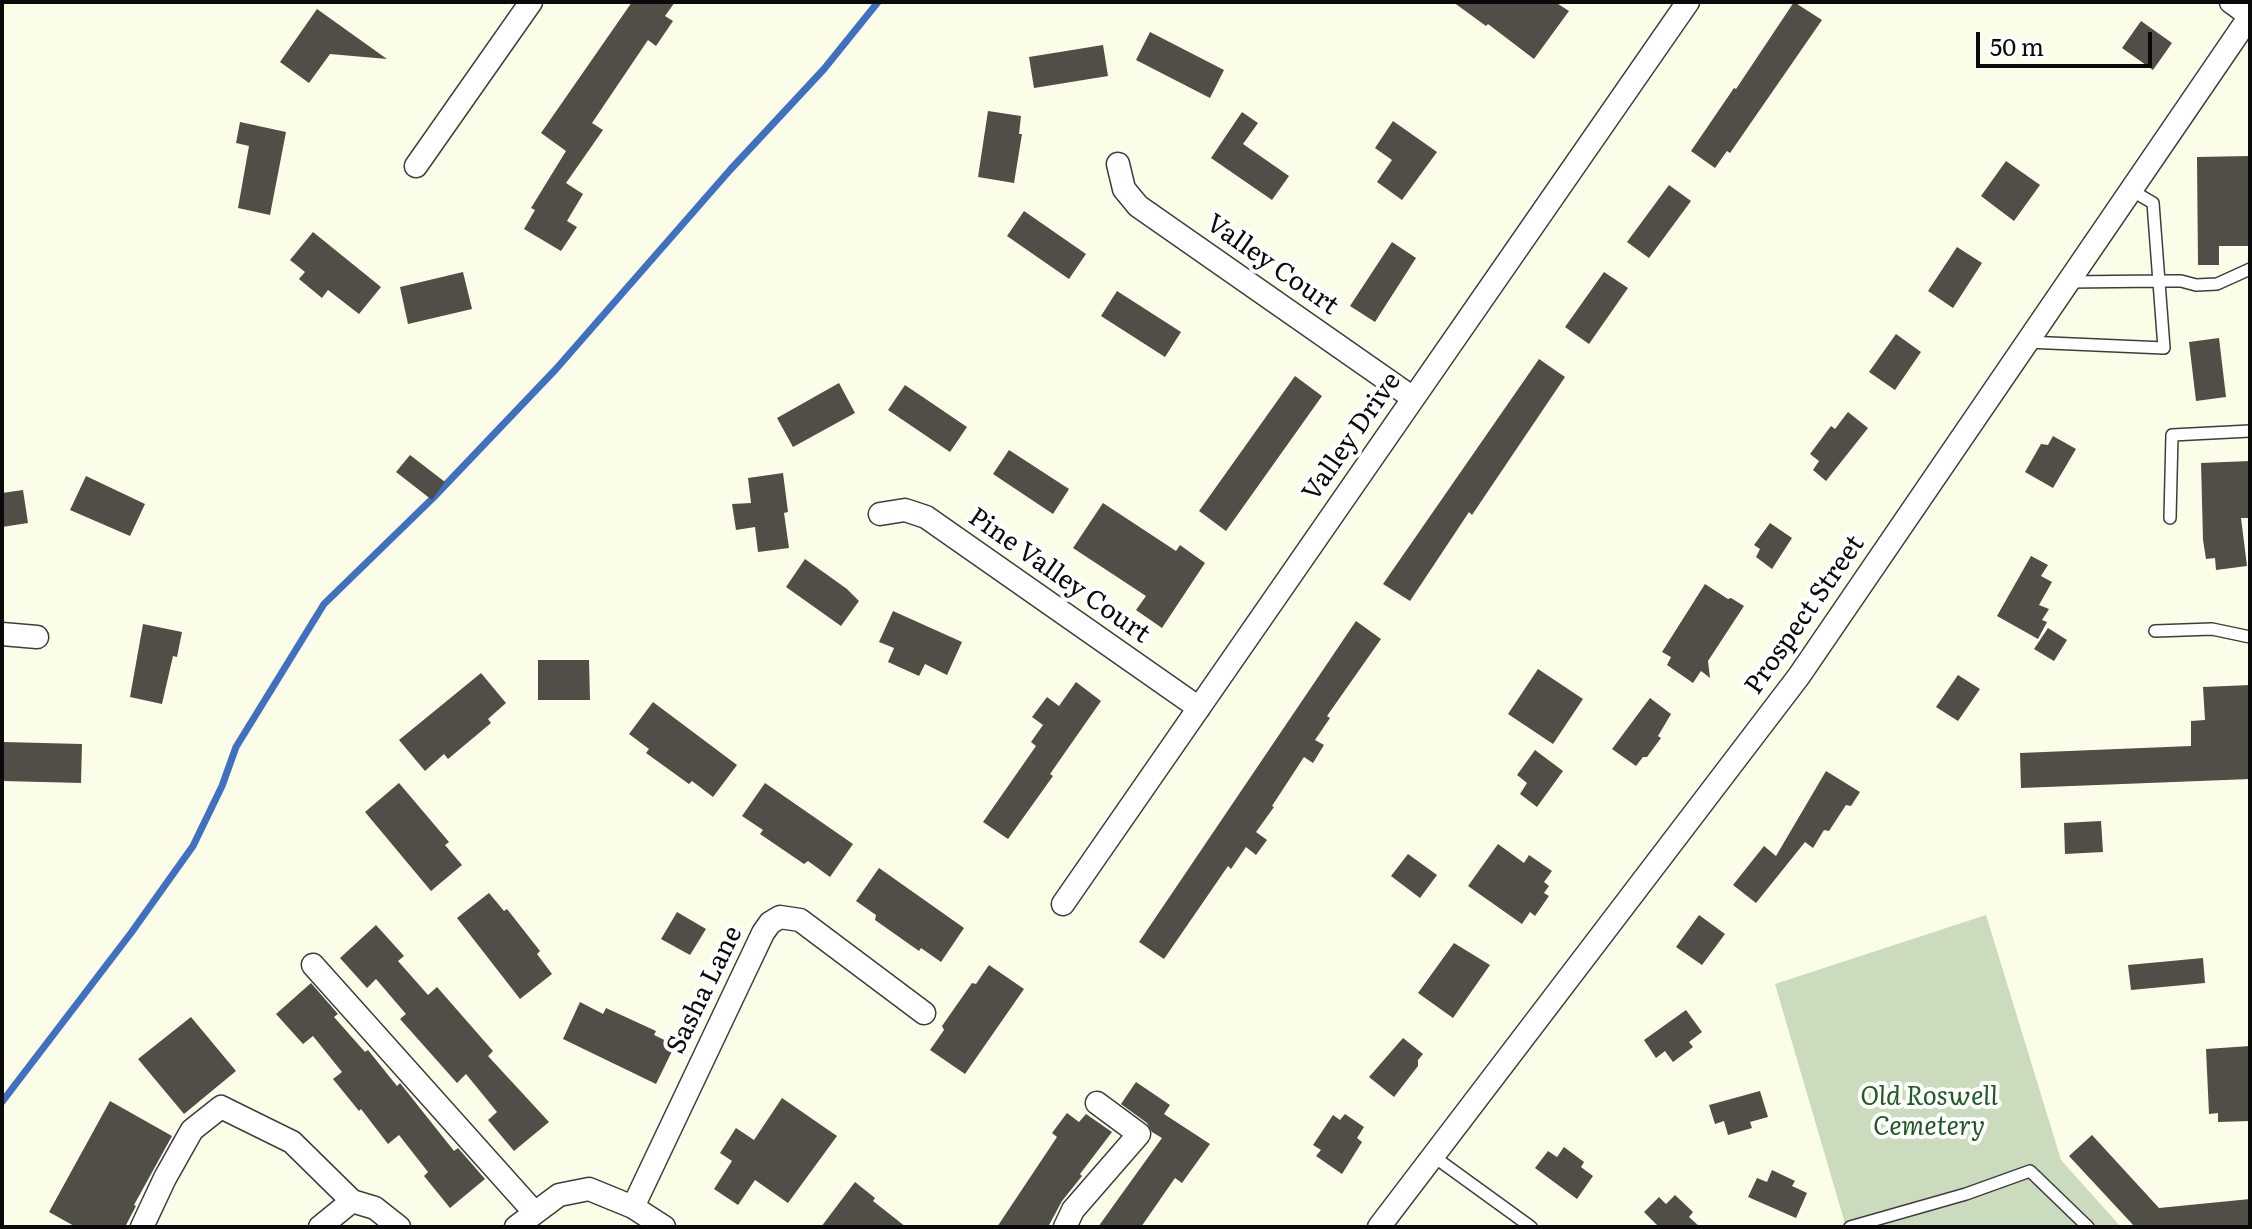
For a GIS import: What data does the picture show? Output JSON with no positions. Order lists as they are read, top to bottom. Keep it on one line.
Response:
{"streets":{"street":["Valley Court","Valley Drive","Pine Valley Court","Prospect Street","Sasha Lane"]},"crossings":[["Valley Court","Valley Drive"],["Valley Drive","Pine Valley Court"]],"parks":["Old Roswell Cemetery"],"scale_bar":"50 m"}
